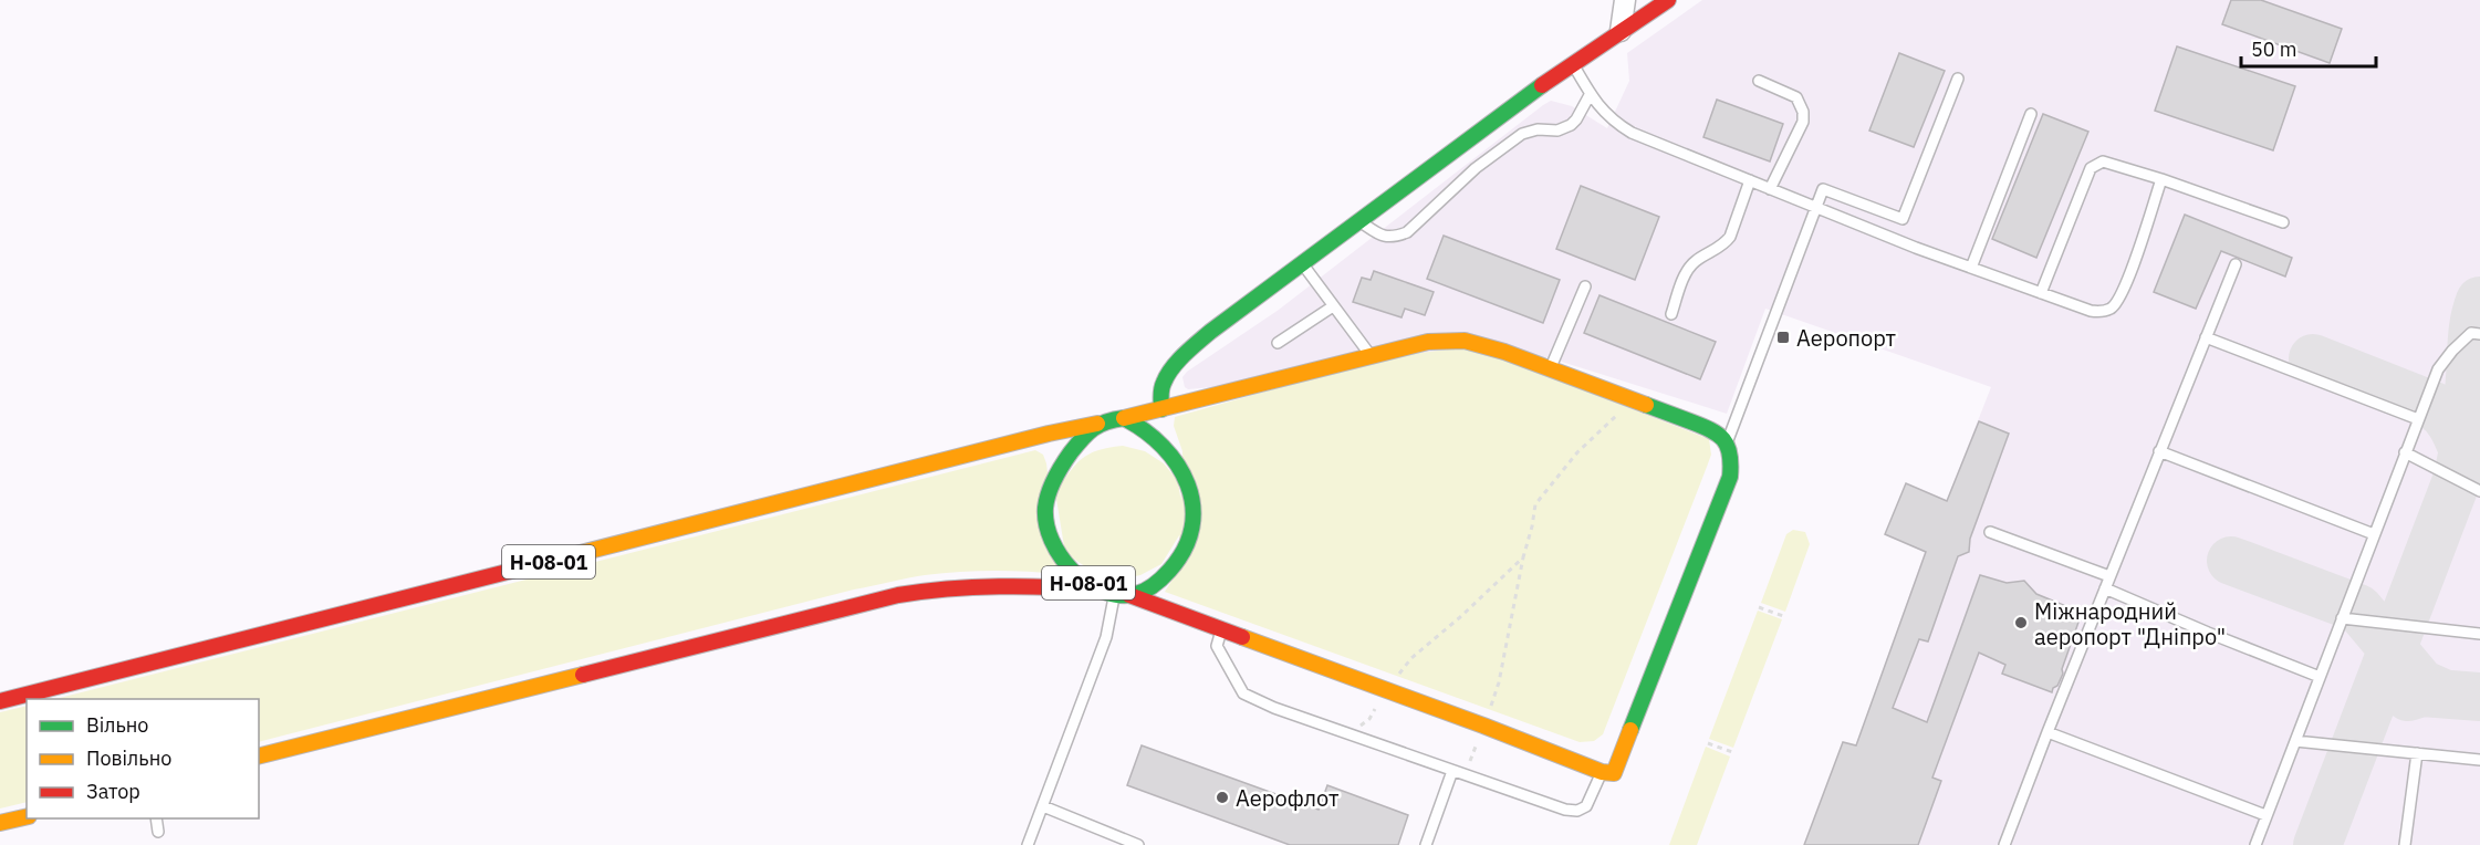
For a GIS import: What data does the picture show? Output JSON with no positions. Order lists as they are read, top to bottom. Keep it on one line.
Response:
{"streets":{"main road":["Н-08-01"]},"places":{"transit":["Аеропорт"],"other":["Міжнародний аеропорт \"Дніпро\"","Аерофлот"]},"legend":["Вільно","Повільно","Затор"],"scale_bar":"50 m"}
